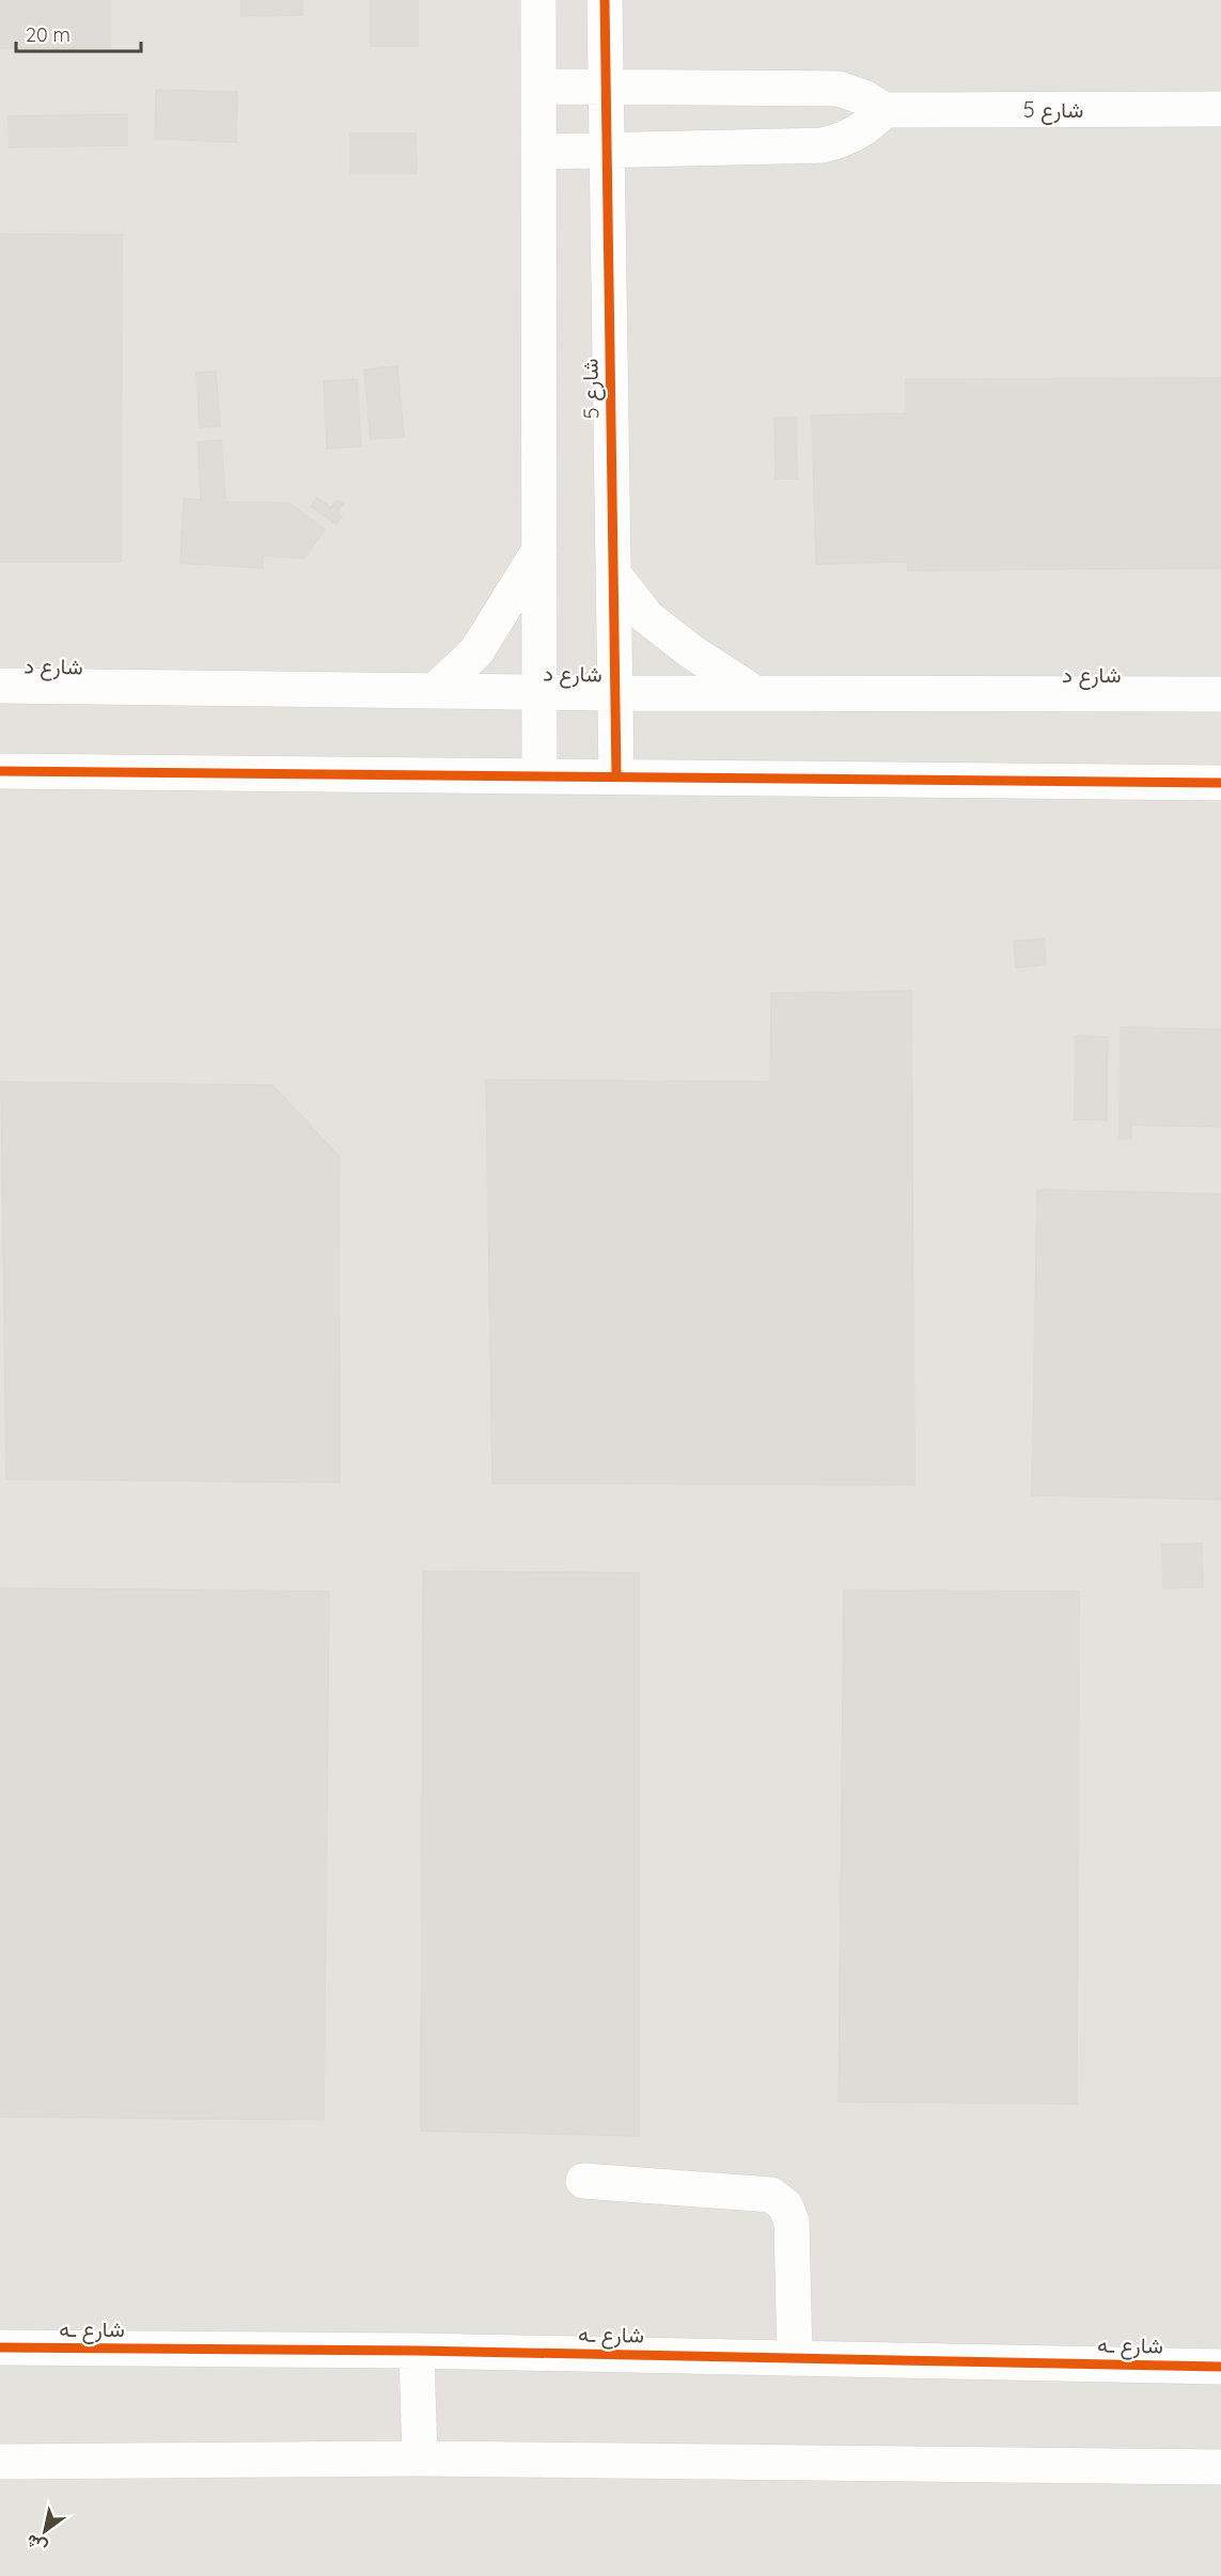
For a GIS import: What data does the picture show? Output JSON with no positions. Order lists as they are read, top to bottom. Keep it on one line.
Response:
{"streets":{"street":["شارع 5","شارع د","شارع ـه"]},"crossings":[["شارع 5","شارع د"]],"scale_bar":"20 m","north":"bottom left"}
